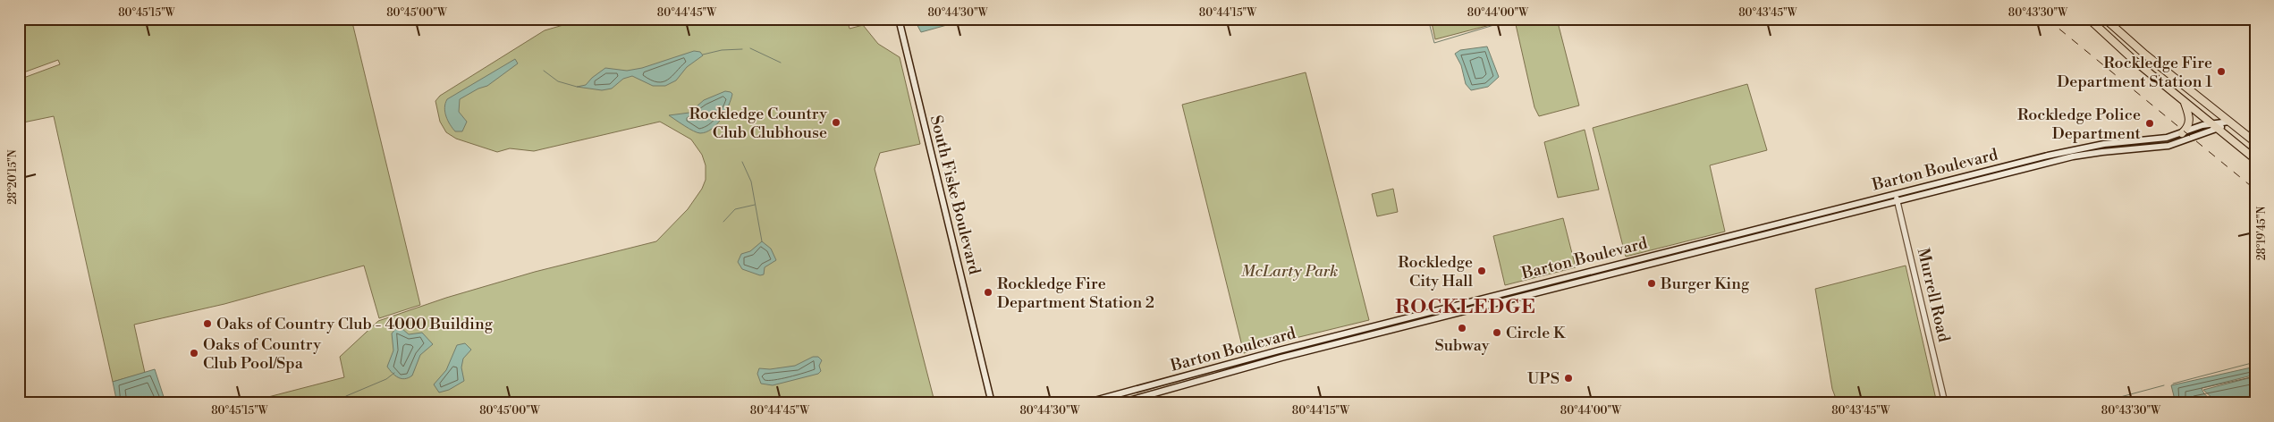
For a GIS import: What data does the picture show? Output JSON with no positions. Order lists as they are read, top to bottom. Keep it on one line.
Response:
{"streets":{"main road":["Barton Boulevard","South Fiske Boulevard"],"street":["Murrell Road"]},"crossings":[["Barton Boulevard","Murrell Road"]],"districts":["ROCKLEDGE"],"parks":["McLarty Park"],"places":["Rockledge Fire Department Station 1","Rockledge Country Club Clubhouse","Rockledge Police Department","Rockledge City Hall","Burger King","Rockledge Fire Department Station 2","Oaks of Country Club - 4000 Building","Subway","Circle K","Oaks of Country Club Pool/Spa","UPS"],"coordinates":["80°45'15\"W","80°45'00\"W","80°44'45\"W","80°44'30\"W","80°44'15\"W","80°44'00\"W","80°43'45\"W","80°43'30\"W","28°20'15\"N","28°19'45\"N"]}
